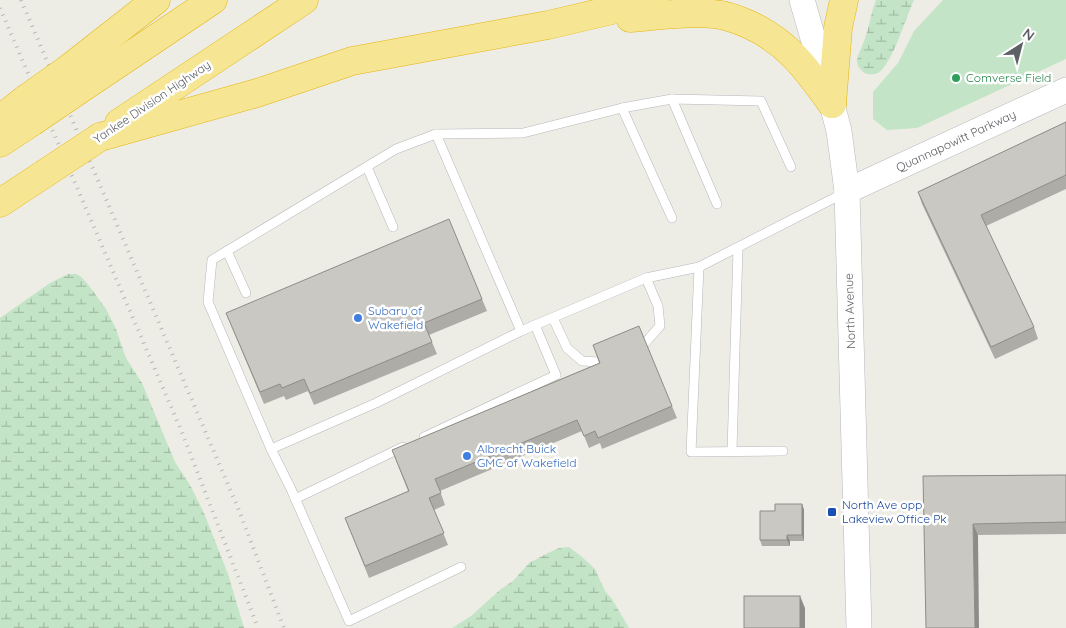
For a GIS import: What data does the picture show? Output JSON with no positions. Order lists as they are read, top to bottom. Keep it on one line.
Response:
{"streets":{"highway":["Yankee Division Highway"],"street":["Quannapowitt Parkway","North Avenue"]},"crossings":[["Quannapowitt Parkway","North Avenue"]],"places":{"other":["Comverse Field","Subaru of Wakefield","Albrecht Buick GMC of Wakefield"],"transit":["North Ave opp Lakeview Office Pk"]},"north":"top right"}
